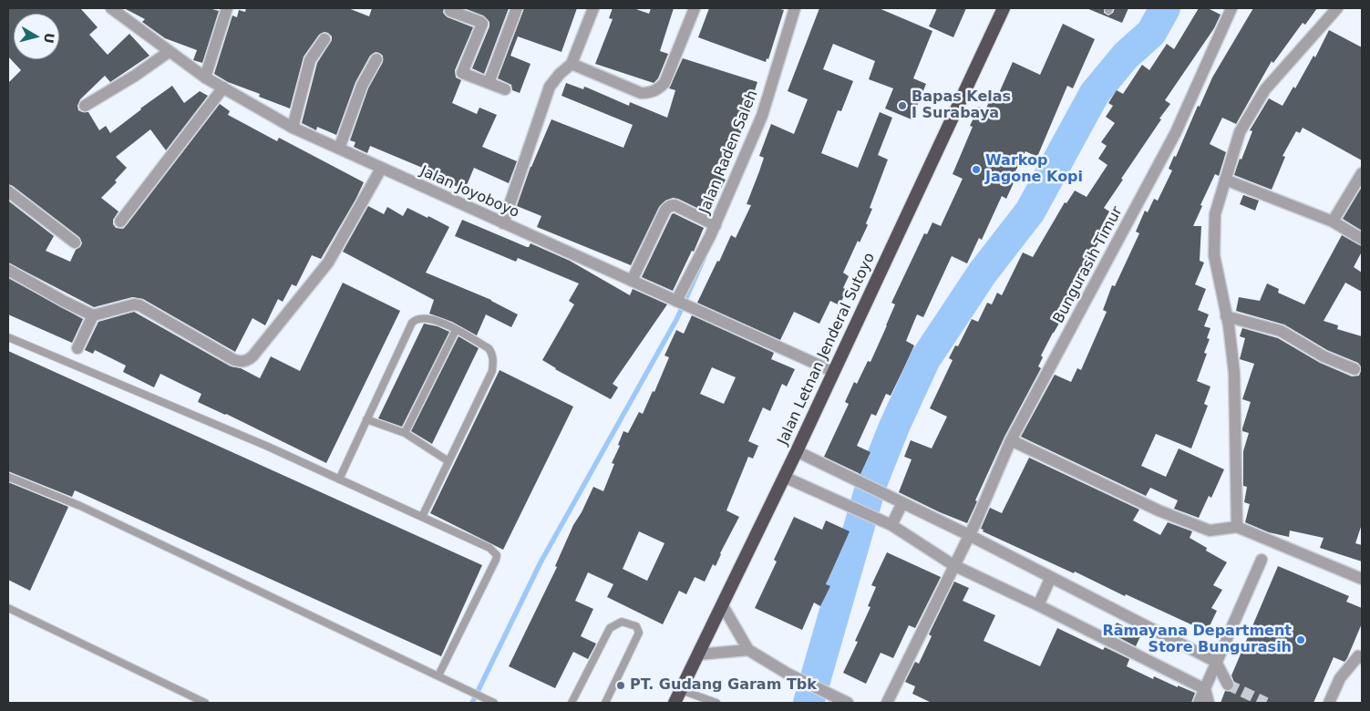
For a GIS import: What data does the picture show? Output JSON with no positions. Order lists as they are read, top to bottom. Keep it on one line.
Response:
{"streets":{"highway":["Jalan Letnan Jenderal Sutoyo"],"street":["Jalan Raden Saleh","Jalan Joyoboyo","Bungurasih Timur"]},"crossings":[["Jalan Raden Saleh","Jalan Joyoboyo"],["Jalan Joyoboyo","Jalan Letnan Jenderal Sutoyo"]],"places":["Bapas Kelas I Surabaya","Warkop Jagone Kopi","Ramayana Department Store Bungurasih","PT. Gudang Garam Tbk"],"north":"right"}
